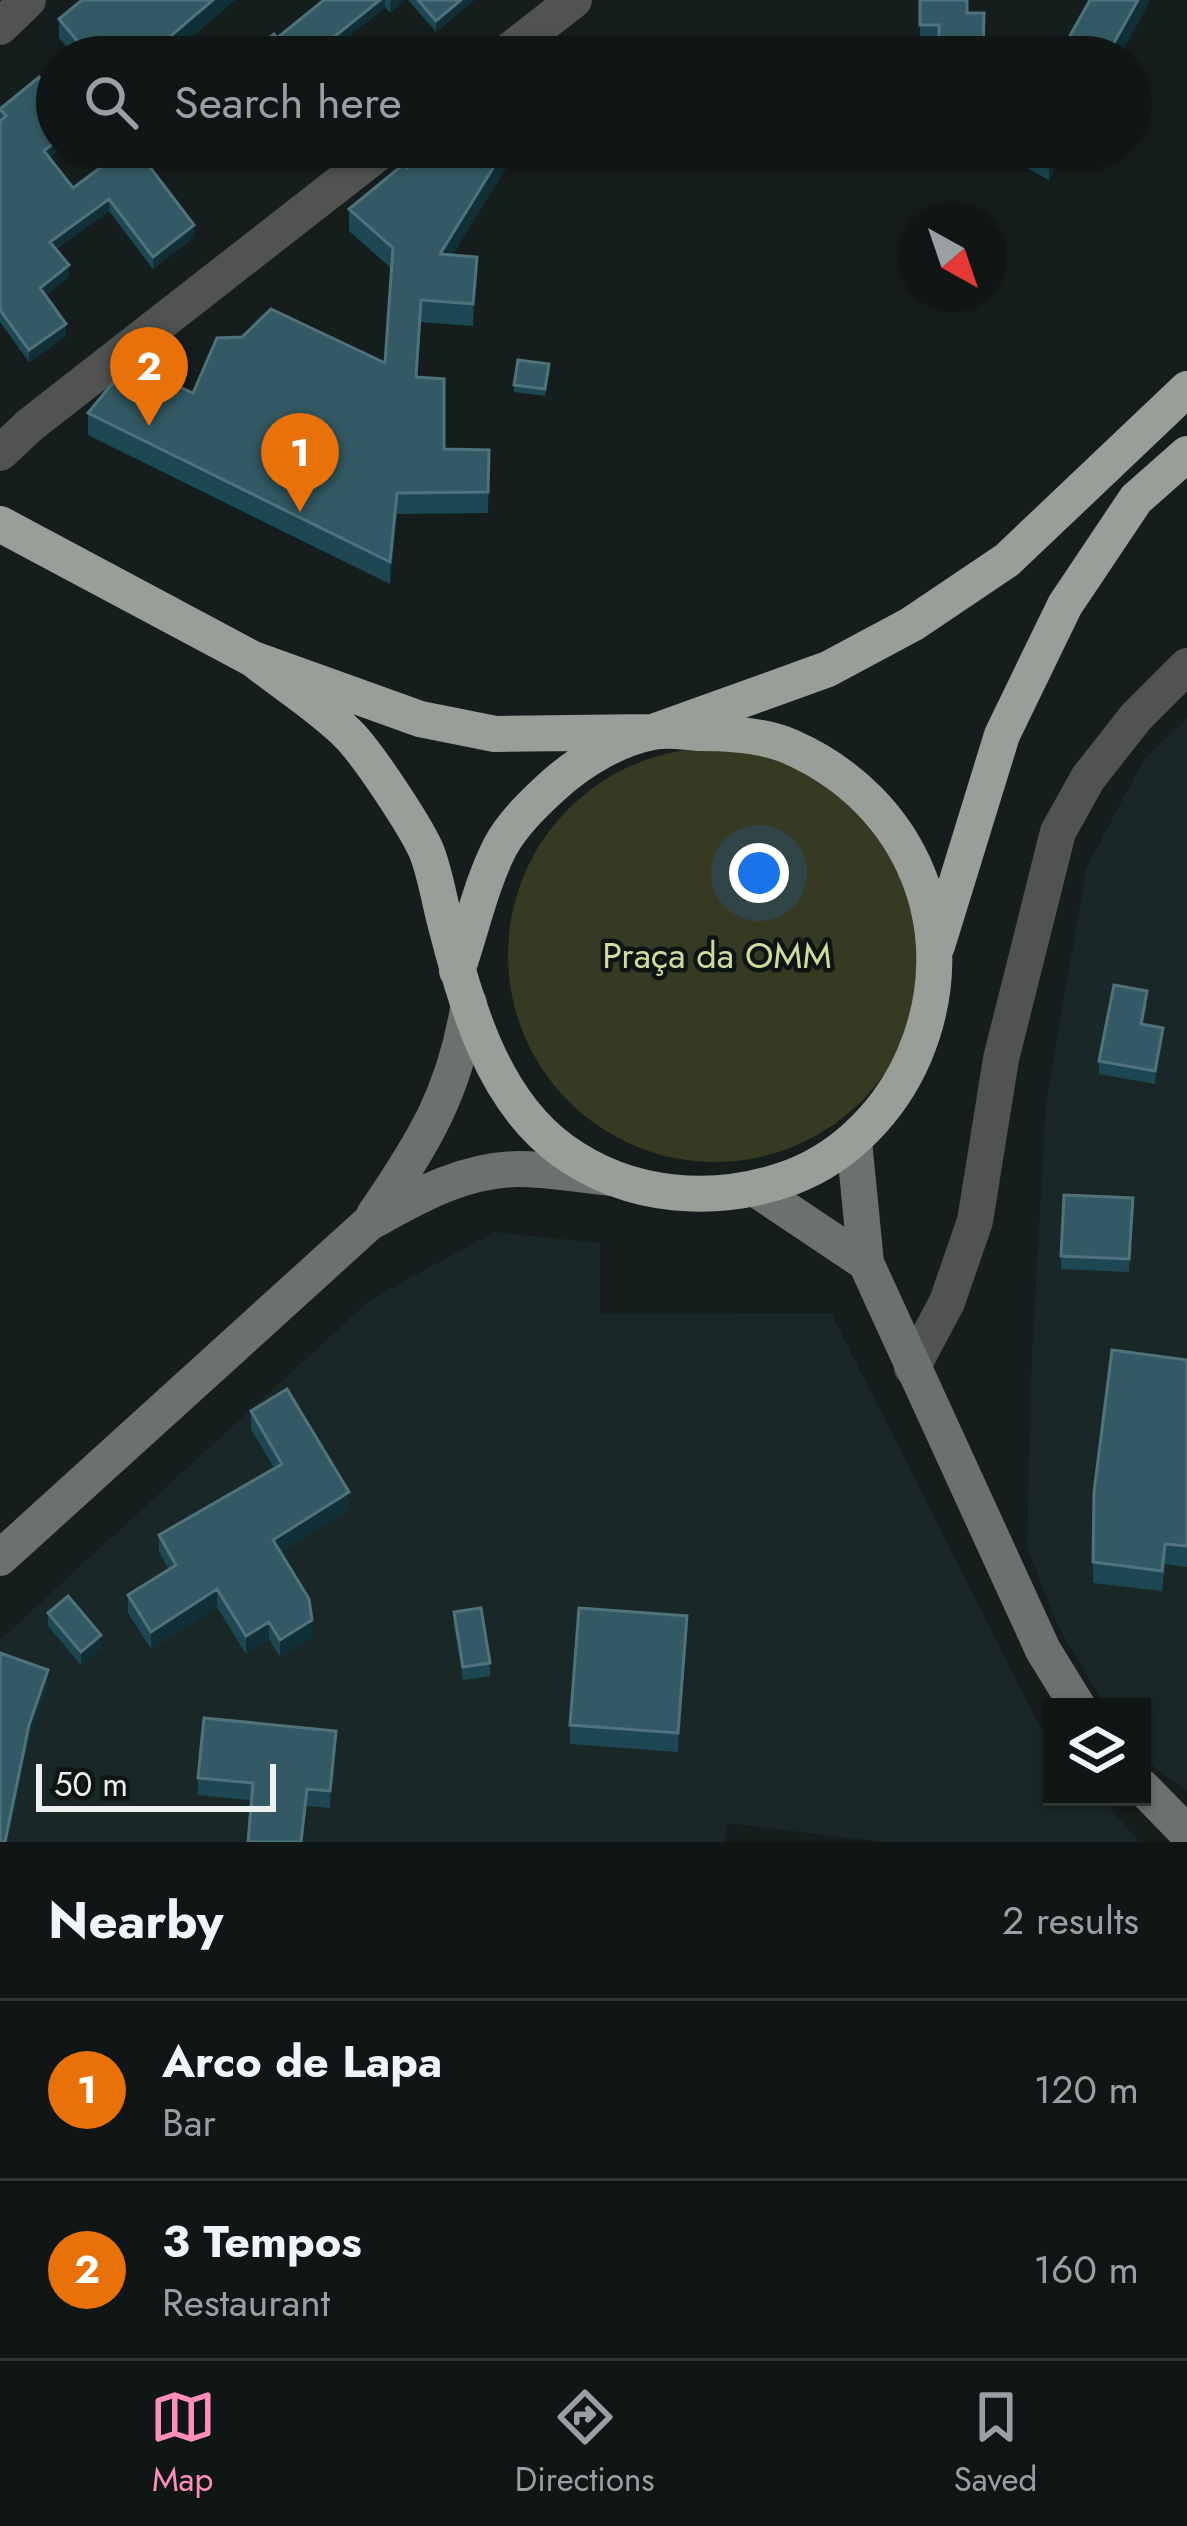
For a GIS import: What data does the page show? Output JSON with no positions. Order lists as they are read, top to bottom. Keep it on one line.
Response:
{"parks":["Praça da OMM"],"scale_bar":"50 m","north":"bottom right","page":{"search":"Search here","pins":["2","1"],"scale":"50 m","heading":["Nearby","2 results"],"list":[{"mark":"1","name":"Arco de Lapa","note":"Bar","value":"120 m"},{"mark":"2","name":"3 Tempos","note":"Restaurant","value":"160 m"}],"nav":["Map","Directions","Saved"]}}
